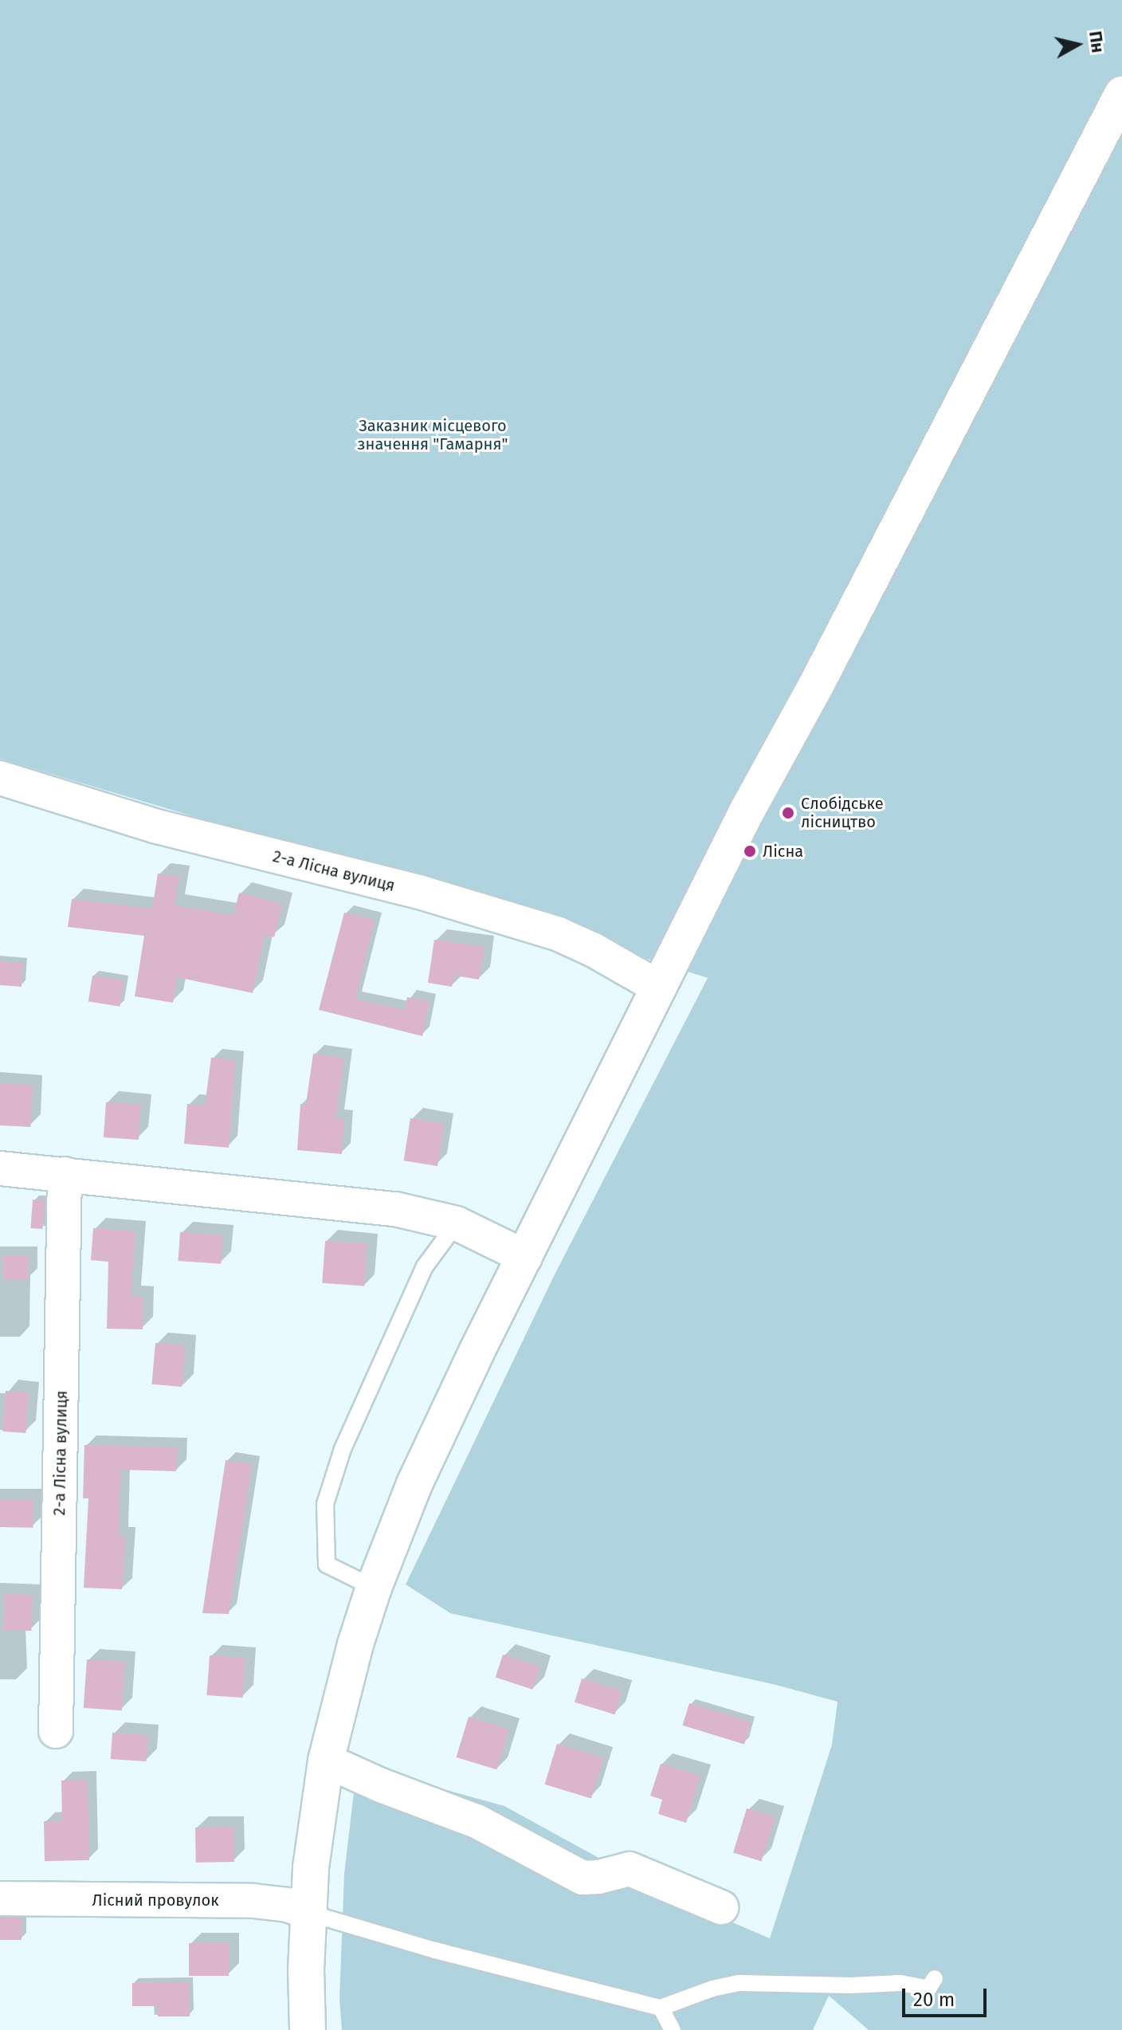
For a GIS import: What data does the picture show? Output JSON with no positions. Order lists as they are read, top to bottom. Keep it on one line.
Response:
{"streets":{"street":["2-а Лісна вулиця","Лісний провулок"]},"parks":["Заказник місцевого значення \"Гамарня\""],"places":["Слобідське лісництво","Лісна"],"scale_bar":"20 m","north":"right"}
